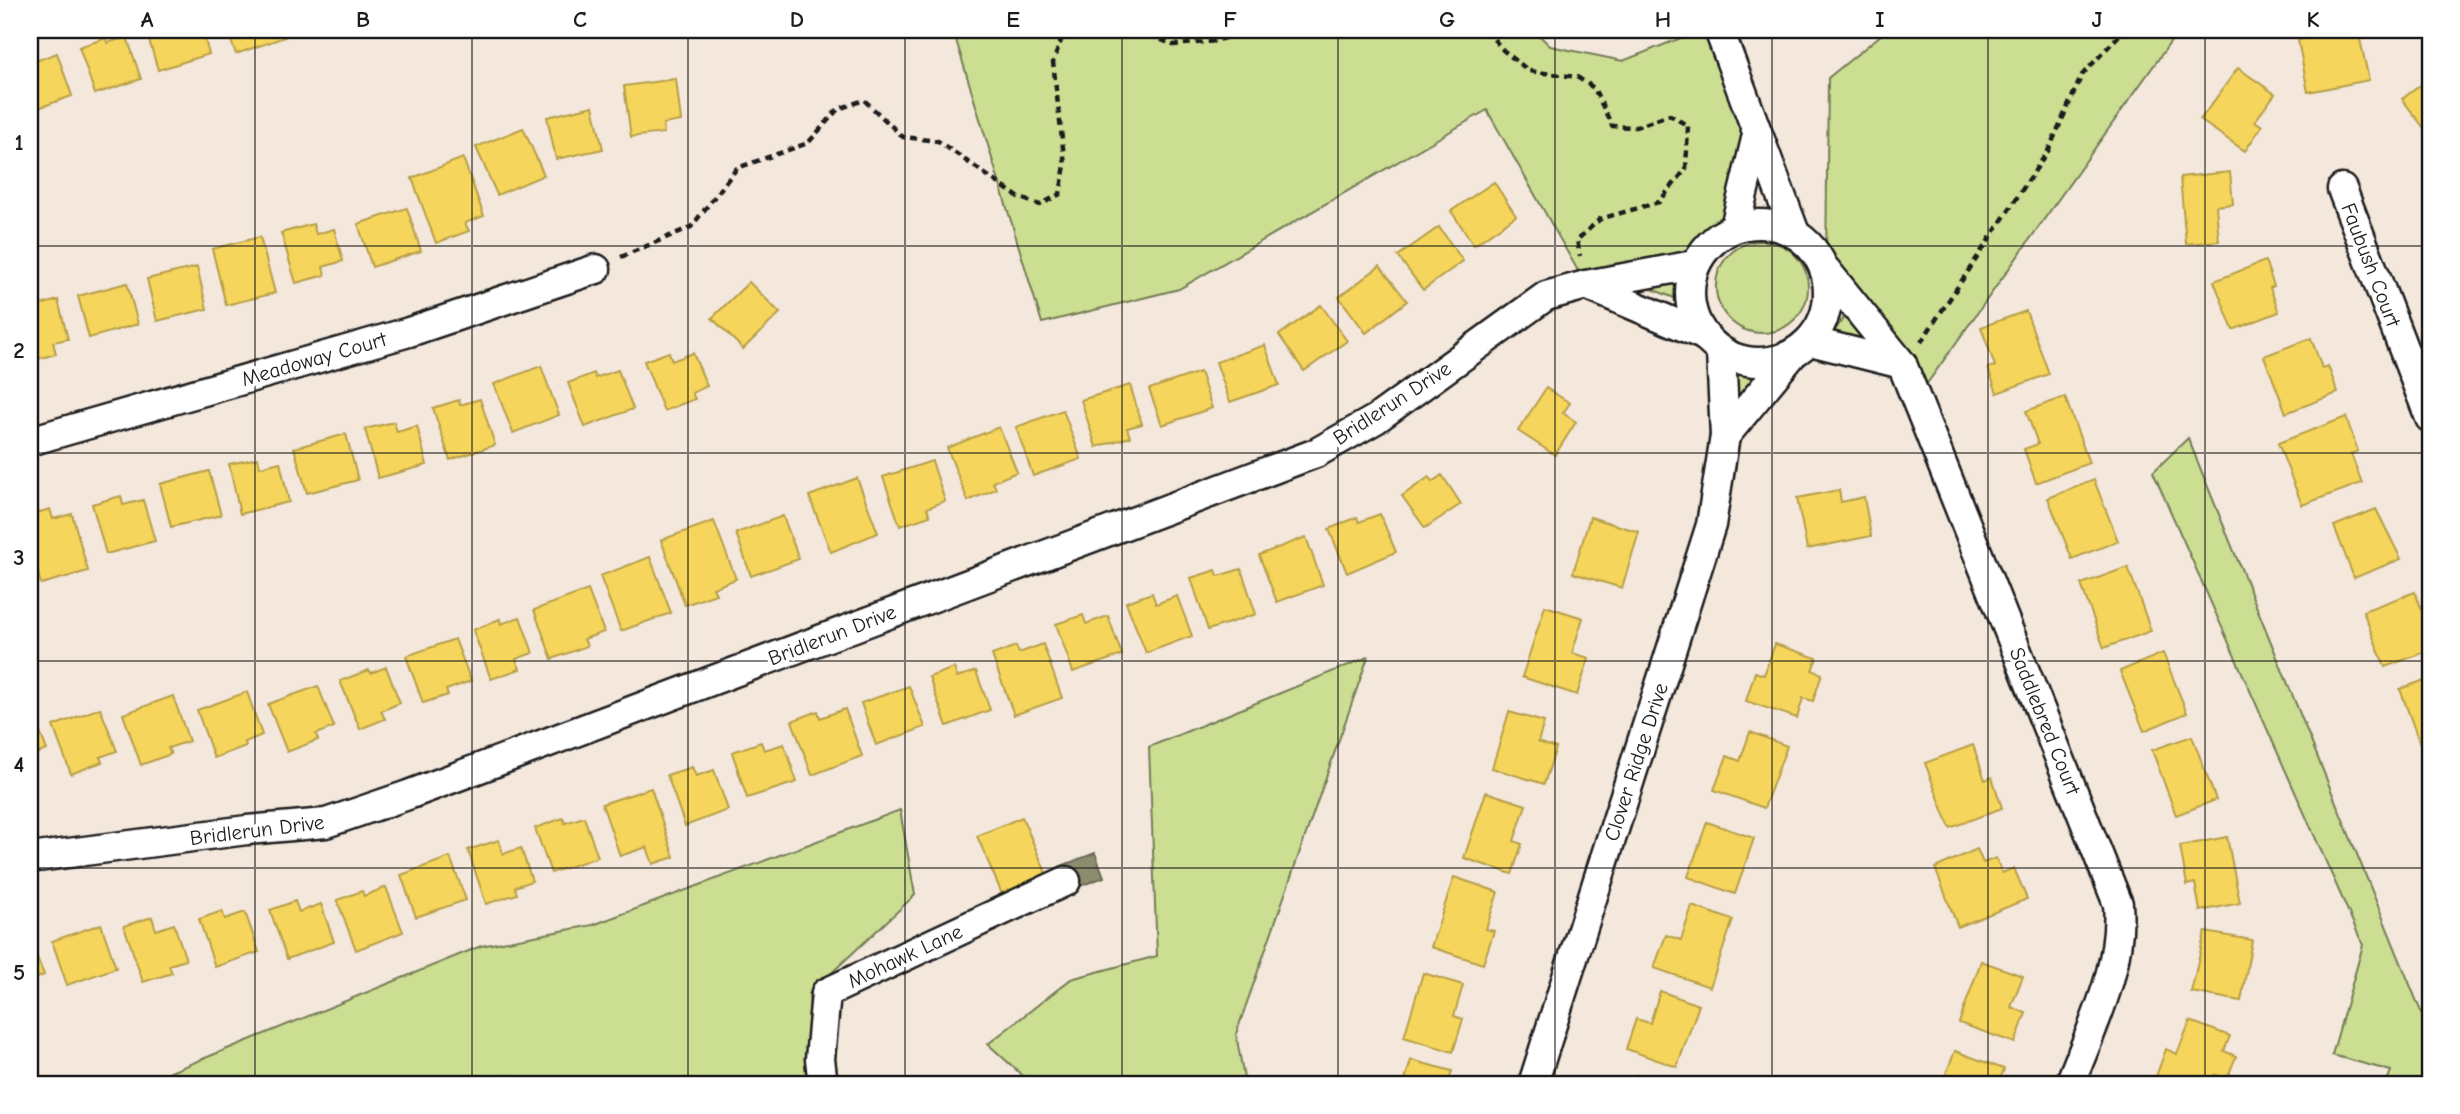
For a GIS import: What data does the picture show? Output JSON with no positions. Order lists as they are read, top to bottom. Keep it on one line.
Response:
{"streets":{"street":["Faubush Court","Meadoway Court","Bridlerun Drive","Saddlebred Court","Clover Ridge Drive","Mohawk Lane"]},"crossings":[["Bridlerun Drive","Saddlebred Court"],["Bridlerun Drive","Clover Ridge Drive"],["Saddlebred Court","Clover Ridge Drive"]],"grid":{"columns":["A","B","C","D","E","F","G","H","I","J","K"],"rows":["1","2","3","4","5"]}}
